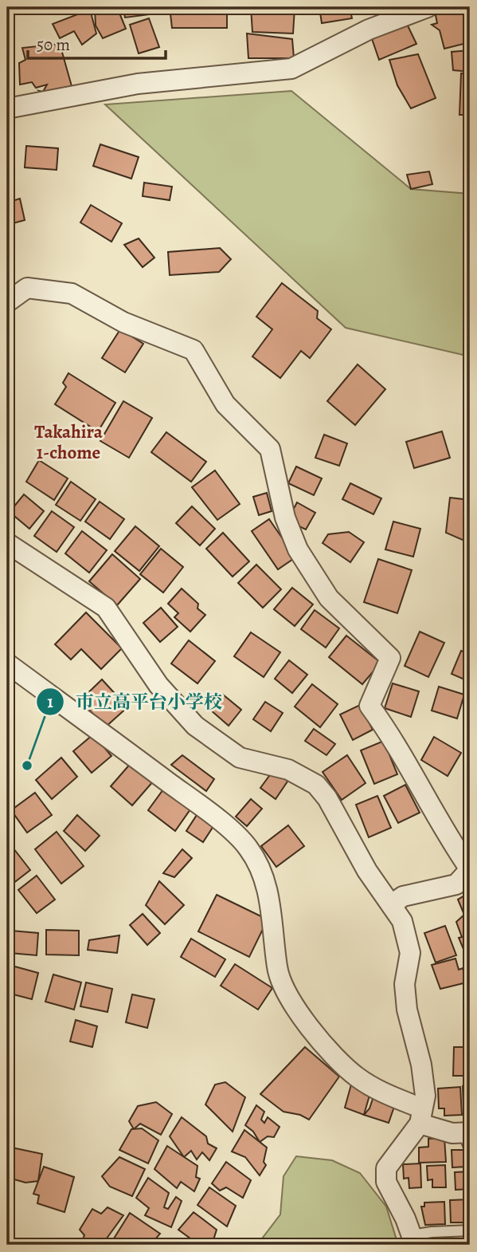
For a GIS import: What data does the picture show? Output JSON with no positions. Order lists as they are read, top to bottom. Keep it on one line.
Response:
{"districts":["Takahira 1-chome"],"places":["市立高平台小学校"],"scale_bar":"50 m"}
